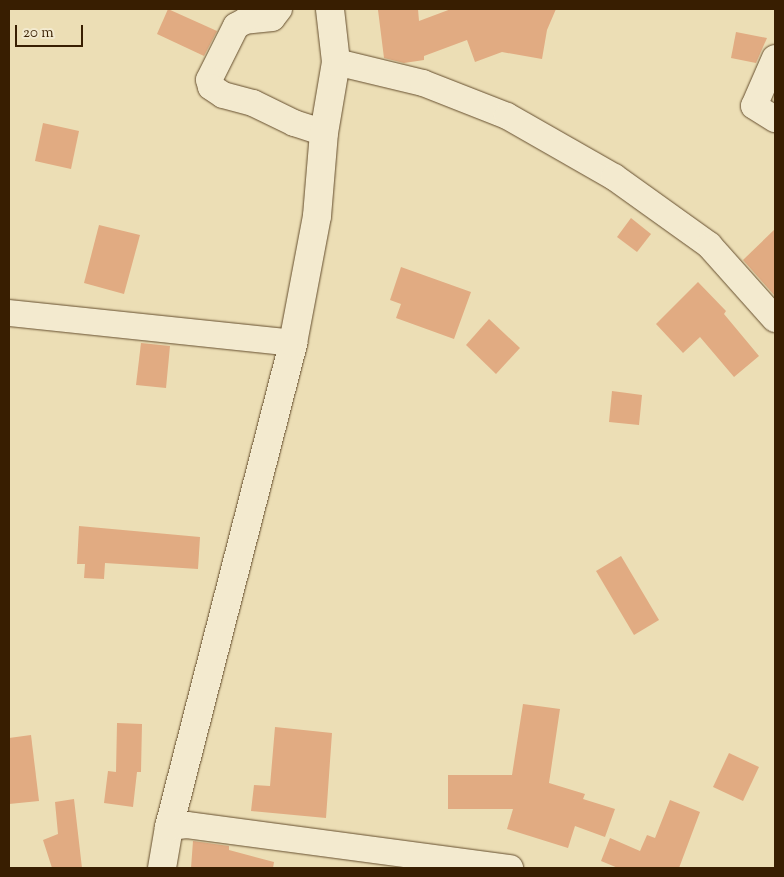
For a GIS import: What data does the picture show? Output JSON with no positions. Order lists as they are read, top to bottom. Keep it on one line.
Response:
{"scale_bar":"20 m"}
